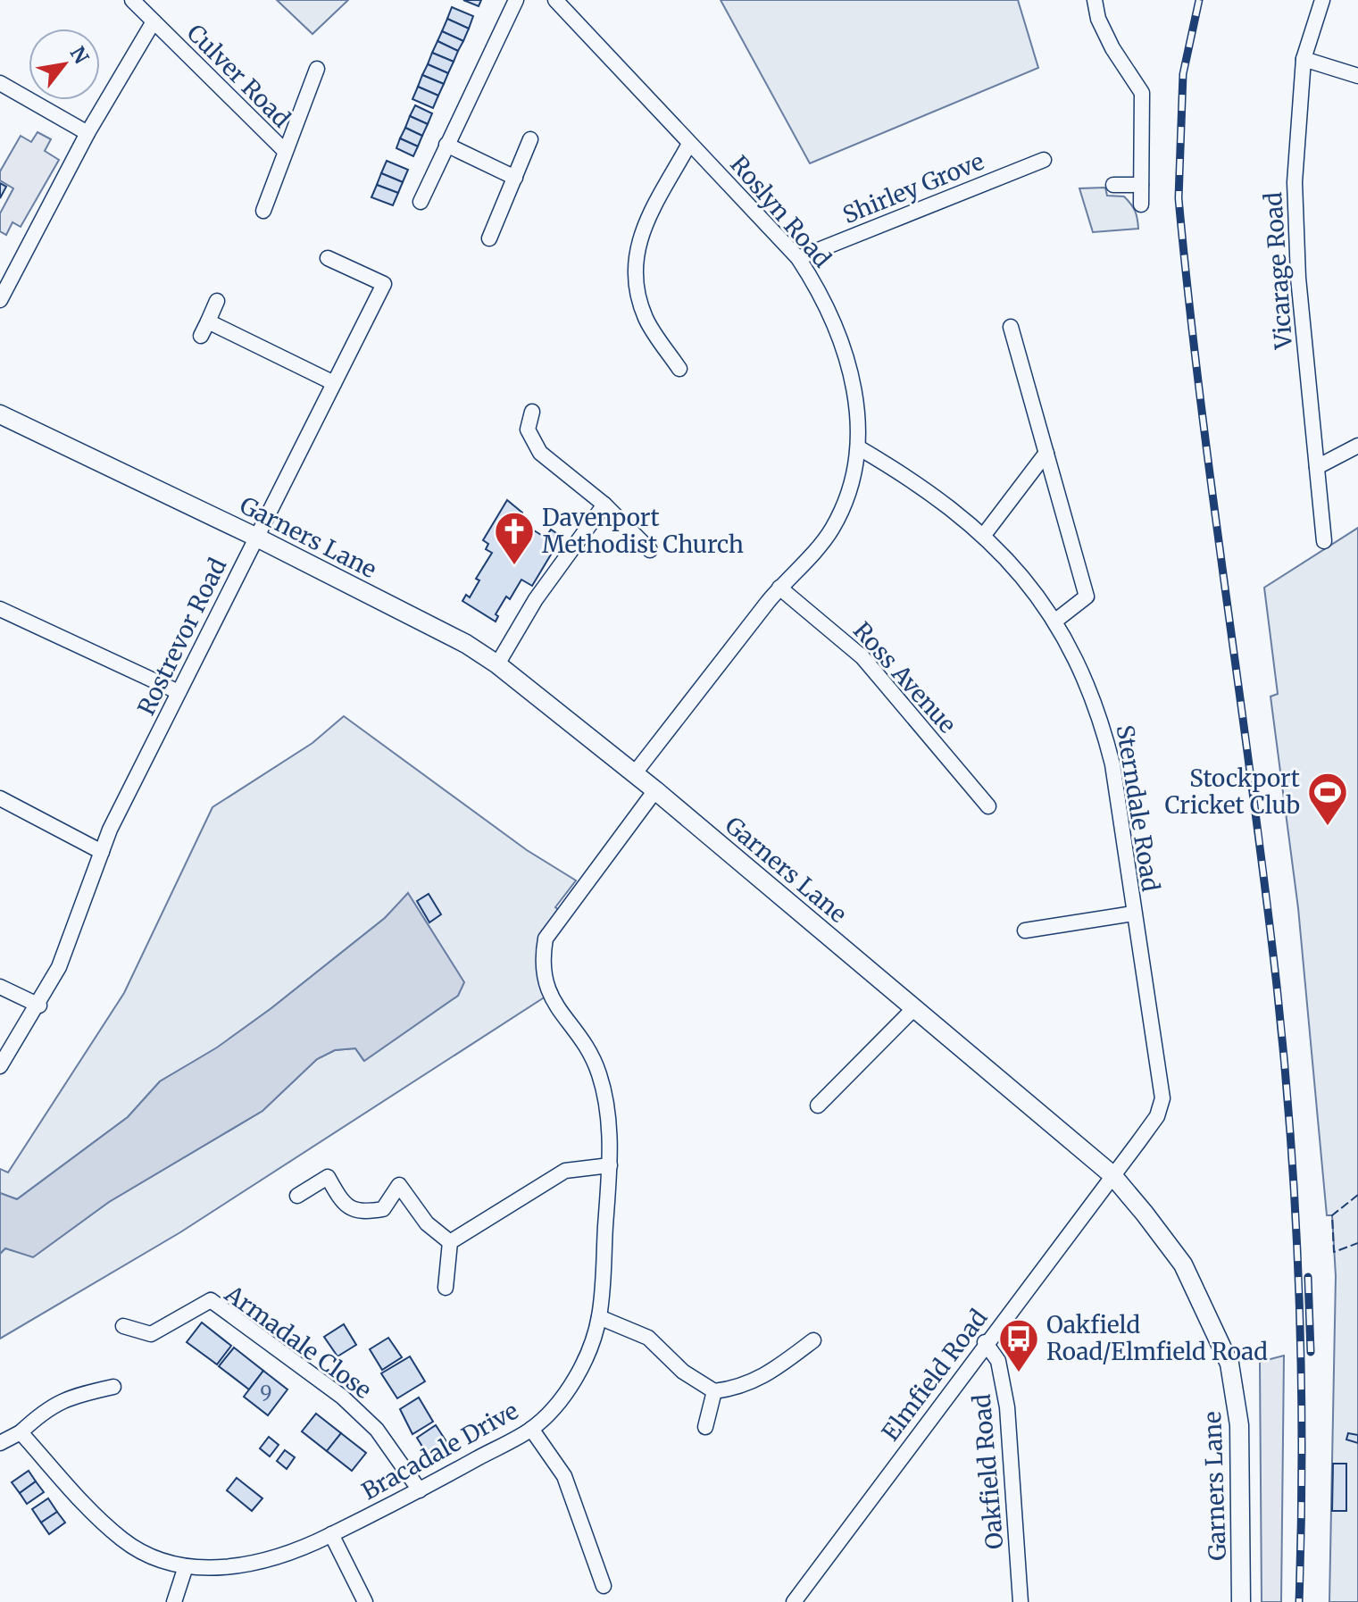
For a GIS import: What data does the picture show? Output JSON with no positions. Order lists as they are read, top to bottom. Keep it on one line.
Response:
{"streets":{"street":["Culver Road","Shirley Grove","Roslyn Road","Vicarage Road","Garners Lane","Rostrevor Road","Ross Avenue","Sterndale Road","Armadale Close","Elmfield Road","Bracadale Drive","Oakfield Road"]},"crossings":[["Shirley Grove","Roslyn Road"],["Roslyn Road","Garners Lane"],["Roslyn Road","Ross Avenue"],["Roslyn Road","Sterndale Road"],["Garners Lane","Rostrevor Road"],["Garners Lane","Sterndale Road"],["Garners Lane","Elmfield Road"],["Garners Lane","Bracadale Drive"],["Sterndale Road","Elmfield Road"],["Armadale Close","Bracadale Drive"],["Elmfield Road","Oakfield Road"]],"places":{"church":["Davenport Methodist Church"],"sports":["Stockport Cricket Club"],"bus stop":["Oakfield Road/Elmfield Road"]},"house_numbers":["9"],"north":"top right"}
